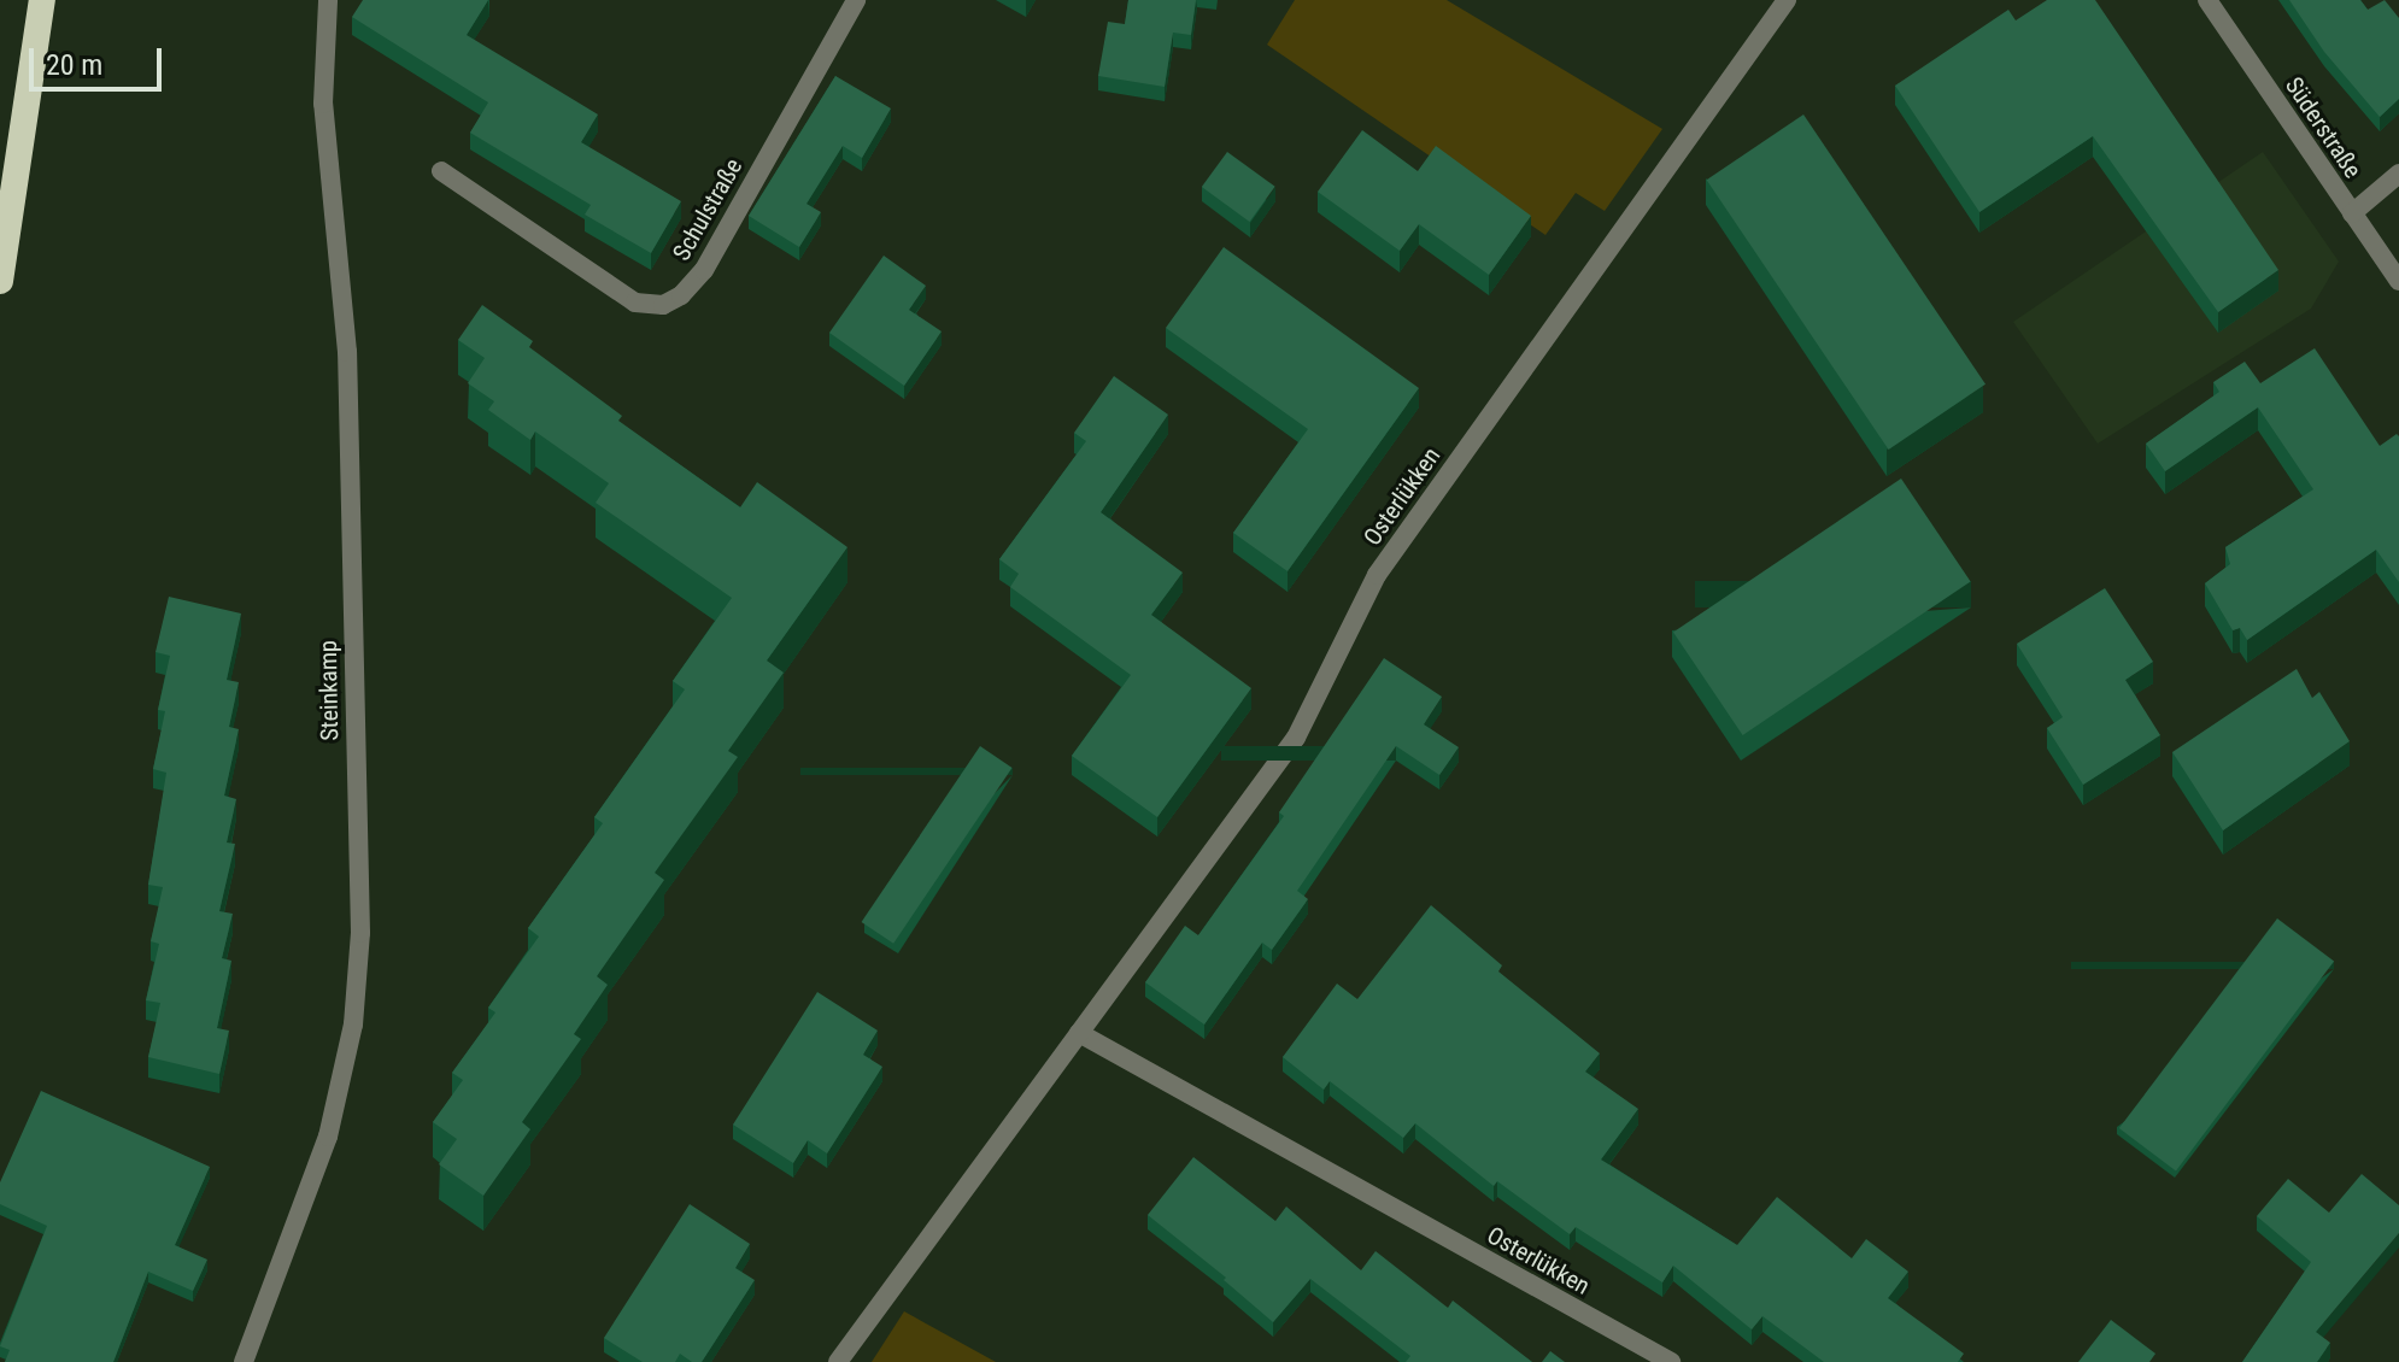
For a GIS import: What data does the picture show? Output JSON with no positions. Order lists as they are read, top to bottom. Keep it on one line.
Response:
{"streets":{"street":["Süderstraße","Schulstraße","Osterlükken","Steinkamp"]},"scale_bar":"20 m"}
